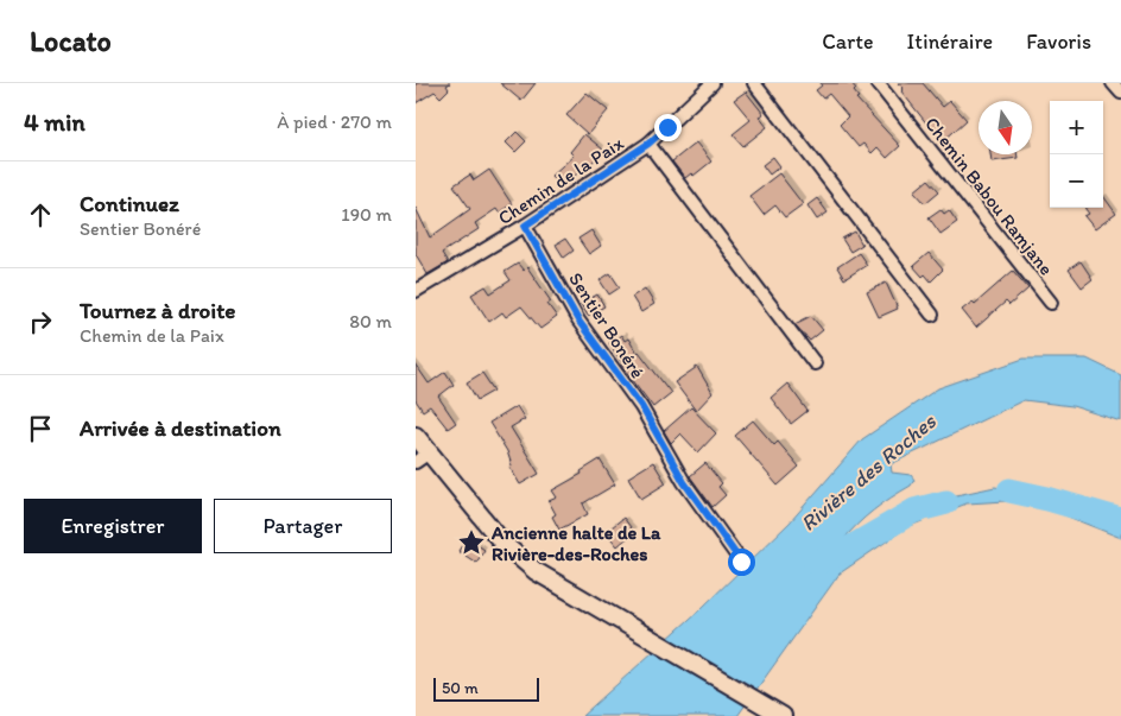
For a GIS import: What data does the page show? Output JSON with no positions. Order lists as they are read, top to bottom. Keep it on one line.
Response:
{"streets":{"street":["Chemin de la Paix","Chemin Babou Ramjane","Sentier Bonéré"]},"crossings":[["Chemin de la Paix","Sentier Bonéré"]],"water":["Rivière des Roches"],"places":{"place":["Ancienne halte de La Rivière-des-Roches"]},"scale_bar":"50 m","north":"bottom","page":{"header":"Locato","nav":["Carte","Itinéraire","Favoris"],"heading":["4 min","À pied · 270 m"],"map_buttons":["+","−"],"list":[["Continuez","Sentier Bonéré","190 m"],["Tournez à droite","Chemin de la Paix","80 m"],"Arrivée à destination"],"buttons":["Enregistrer","Partager"],"scale":"50 m"}}
